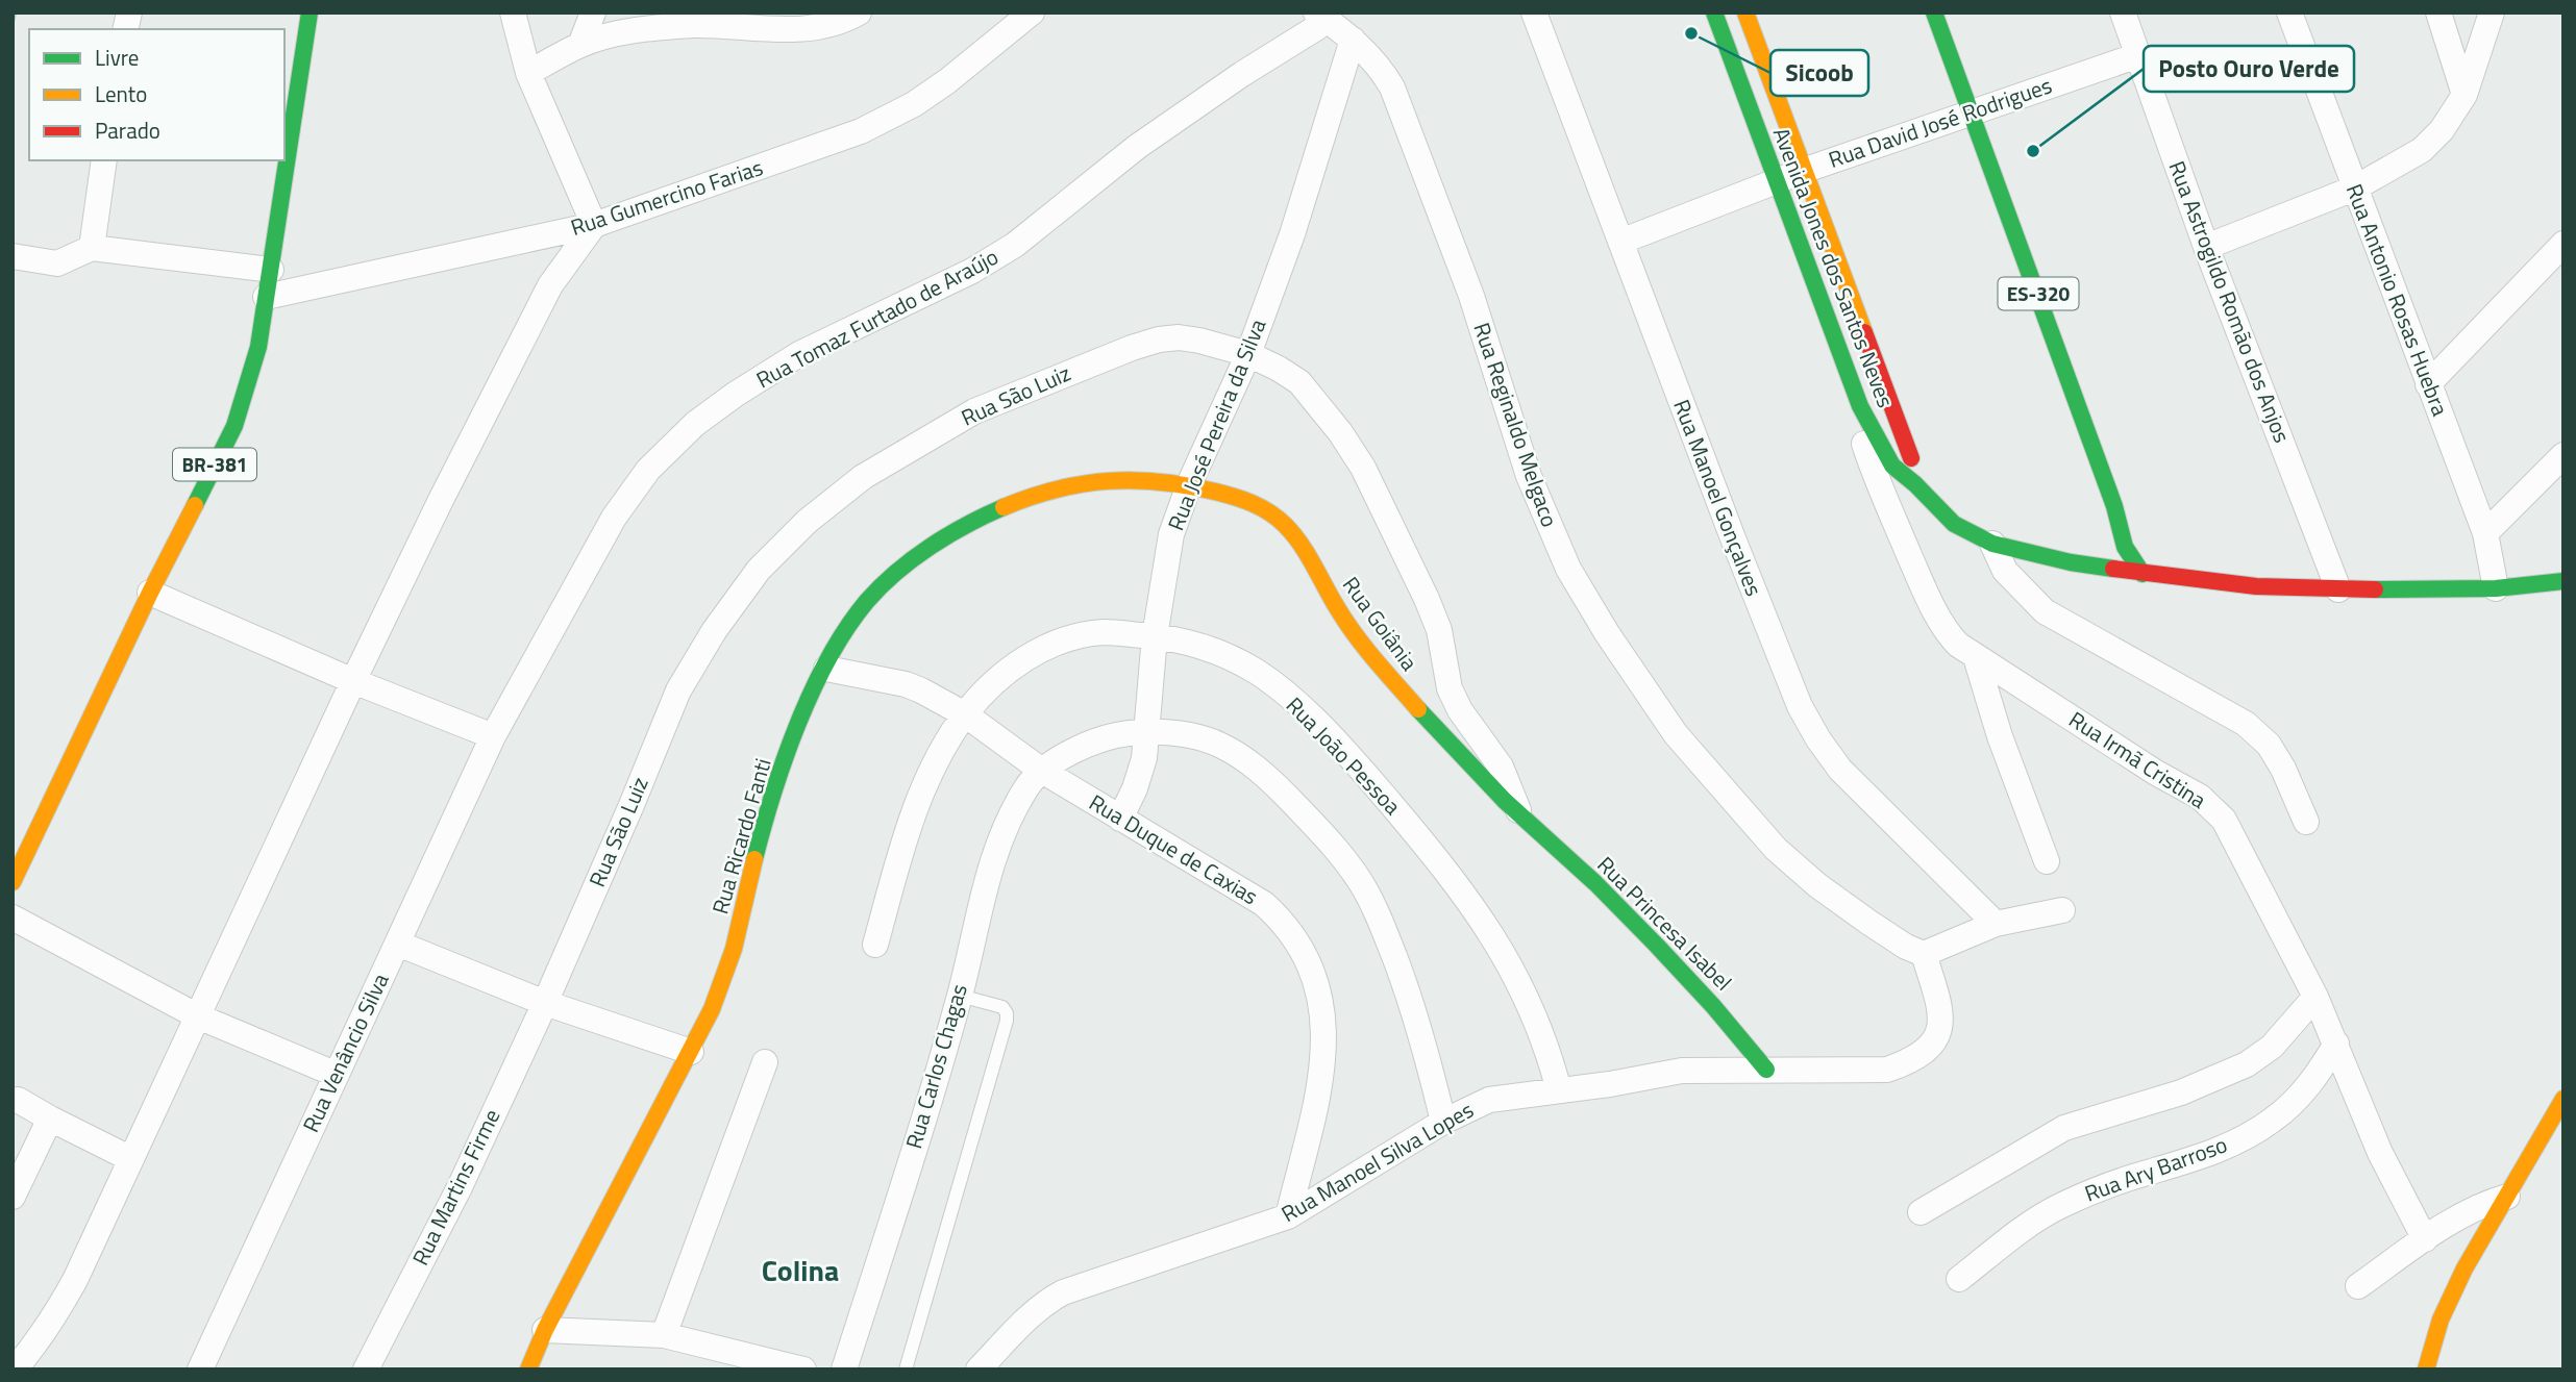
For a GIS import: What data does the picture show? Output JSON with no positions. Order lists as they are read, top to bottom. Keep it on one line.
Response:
{"streets":{"main road":["Avenida Jones dos Santos Neves","ES-320","BR-381","Rua Goiânia","Rua Ricardo Fanti","Rua Princesa Isabel"],"street":["Rua David José Rodrigues","Rua Gumercino Farias","Rua Antonio Rosas Huebra","Rua Astrogildo Romão dos Anjos","Rua Tomaz Furtado de Araújo","Rua São Luiz","Rua José Pereira da Silva","Rua Reginaldo Melgaco","Rua Manoel Gonçalves","Rua João Pessoa","Rua Irmã Cristina","Rua Duque de Caxias","Rua Venâncio Silva","Rua Carlos Chagas","Rua Manoel Silva Lopes","Rua Ary Barroso","Rua Martins Firme"]},"crossings":[["Rua David José Rodrigues","Avenida Jones dos Santos Neves"],["Rua David José Rodrigues","ES-320"],["Rua David José Rodrigues","Rua Astrogildo Romão dos Anjos"],["Rua David José Rodrigues","Rua Manoel Gonçalves"],["Rua Gumercino Farias","BR-381"],["Avenida Jones dos Santos Neves","ES-320"],["Avenida Jones dos Santos Neves","Rua Irmã Cristina"],["Rua Tomaz Furtado de Araújo","Rua Reginaldo Melgaco"],["Rua Tomaz Furtado de Araújo","Rua Venâncio Silva"],["Rua São Luiz","Rua José Pereira da Silva"],["Rua São Luiz","Rua Goiânia"],["Rua São Luiz","Rua Princesa Isabel"],["Rua São Luiz","Rua Martins Firme"],["Rua José Pereira da Silva","Rua Reginaldo Melgaco"],["Rua José Pereira da Silva","Rua Goiânia"],["Rua José Pereira da Silva","Rua João Pessoa"],["Rua José Pereira da Silva","Rua Ricardo Fanti"],["Rua José Pereira da Silva","Rua Duque de Caxias"],["Rua Reginaldo Melgaco","Rua Manoel Silva Lopes"],["Rua Goiânia","Rua Ricardo Fanti"],["Rua Goiânia","Rua Princesa Isabel"],["Rua João Pessoa","Rua Duque de Caxias"],["Rua João Pessoa","Rua Manoel Silva Lopes"],["Rua Irmã Cristina","Rua Ary Barroso"],["Rua Ricardo Fanti","Rua Duque de Caxias"],["Rua Duque de Caxias","Rua Carlos Chagas"],["Rua Duque de Caxias","Rua Manoel Silva Lopes"],["Rua Princesa Isabel","Rua Manoel Silva Lopes"]],"districts":["Colina"],"places":["Sicoob","Posto Ouro Verde"],"legend":["Livre","Lento","Parado"]}
